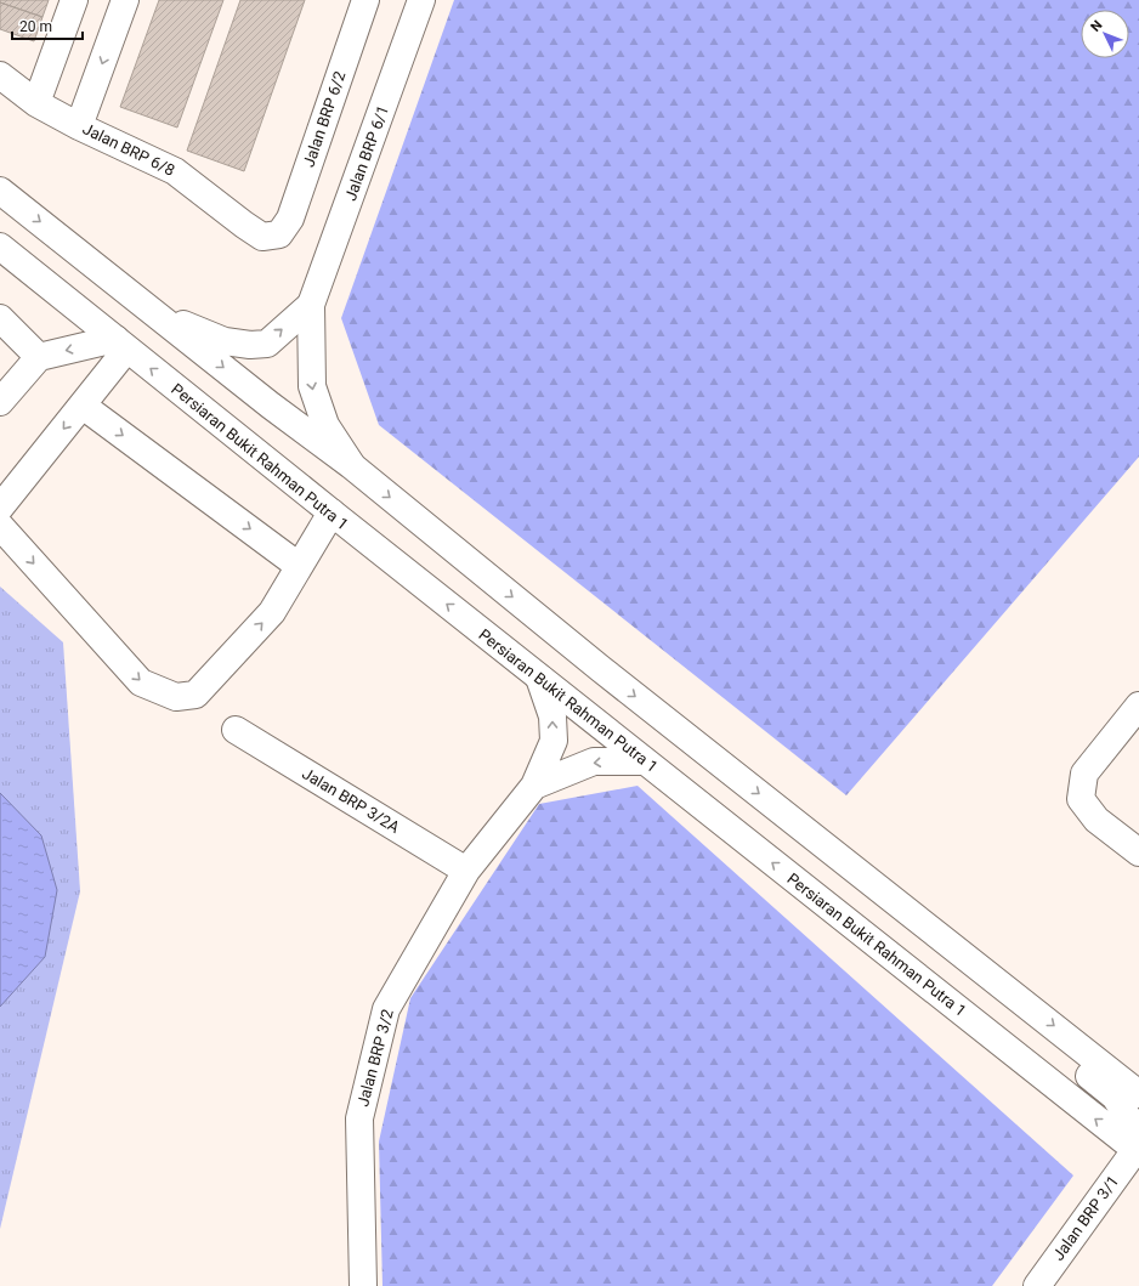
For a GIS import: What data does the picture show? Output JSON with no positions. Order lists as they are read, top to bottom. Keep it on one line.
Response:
{"streets":{"main road":["Jalan BRP 6/2","Jalan BRP 6/8","Jalan BRP 6/1","Persiaran Bukit Rahman Putra 1","Jalan BRP 3/2A","Jalan BRP 3/2","Jalan BRP 3/1"]},"crossings":[["Jalan BRP 6/2","Jalan BRP 6/8"],["Persiaran Bukit Rahman Putra 1","Jalan BRP 3/2"],["Persiaran Bukit Rahman Putra 1","Jalan BRP 3/1"],["Jalan BRP 3/2A","Jalan BRP 3/2"]],"scale_bar":"20 m","north":"top left"}
